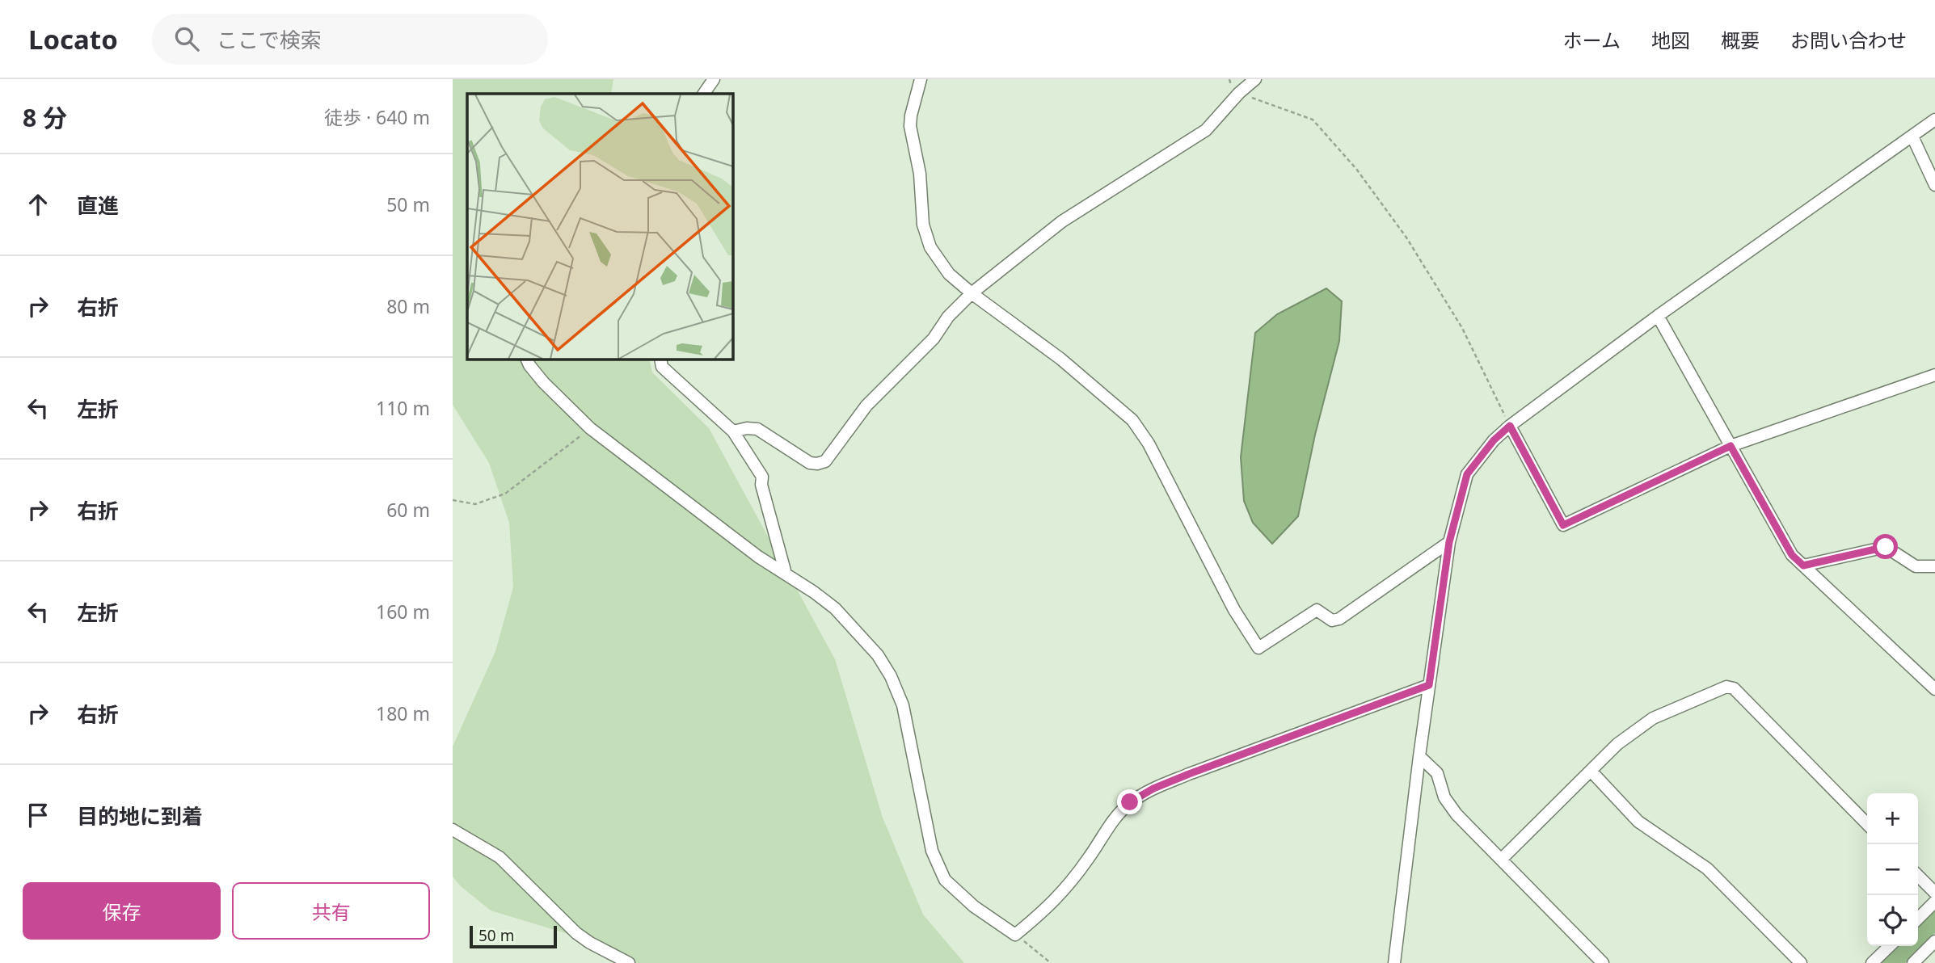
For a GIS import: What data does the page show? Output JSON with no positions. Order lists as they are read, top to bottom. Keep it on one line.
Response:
{"scale_bar":"50 m","page":{"header":"Locato","search":"ここで検索","nav":["ホーム","地図","概要","お問い合わせ"],"heading":["8 分","徒歩 · 640 m"],"list":[["直進","50 m"],["右折","80 m"],["左折","110 m"],["右折","60 m"],["左折","160 m"],["右折","180 m"],"目的地に到着"],"map_buttons":["+","−"],"buttons":["保存","共有"],"scale":"50 m"}}
